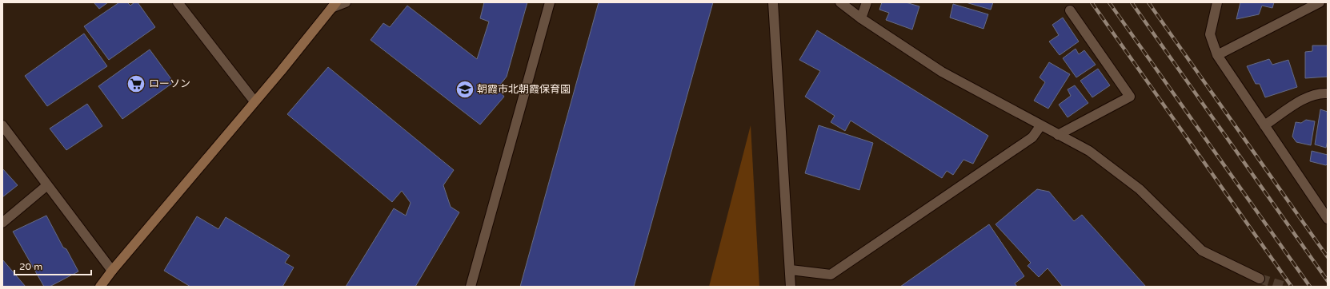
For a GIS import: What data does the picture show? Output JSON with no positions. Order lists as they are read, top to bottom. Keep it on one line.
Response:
{"places":{"supermarket":["ローソン"],"school or university":["朝霞市北朝霞保育園"]},"scale_bar":"20 m"}
